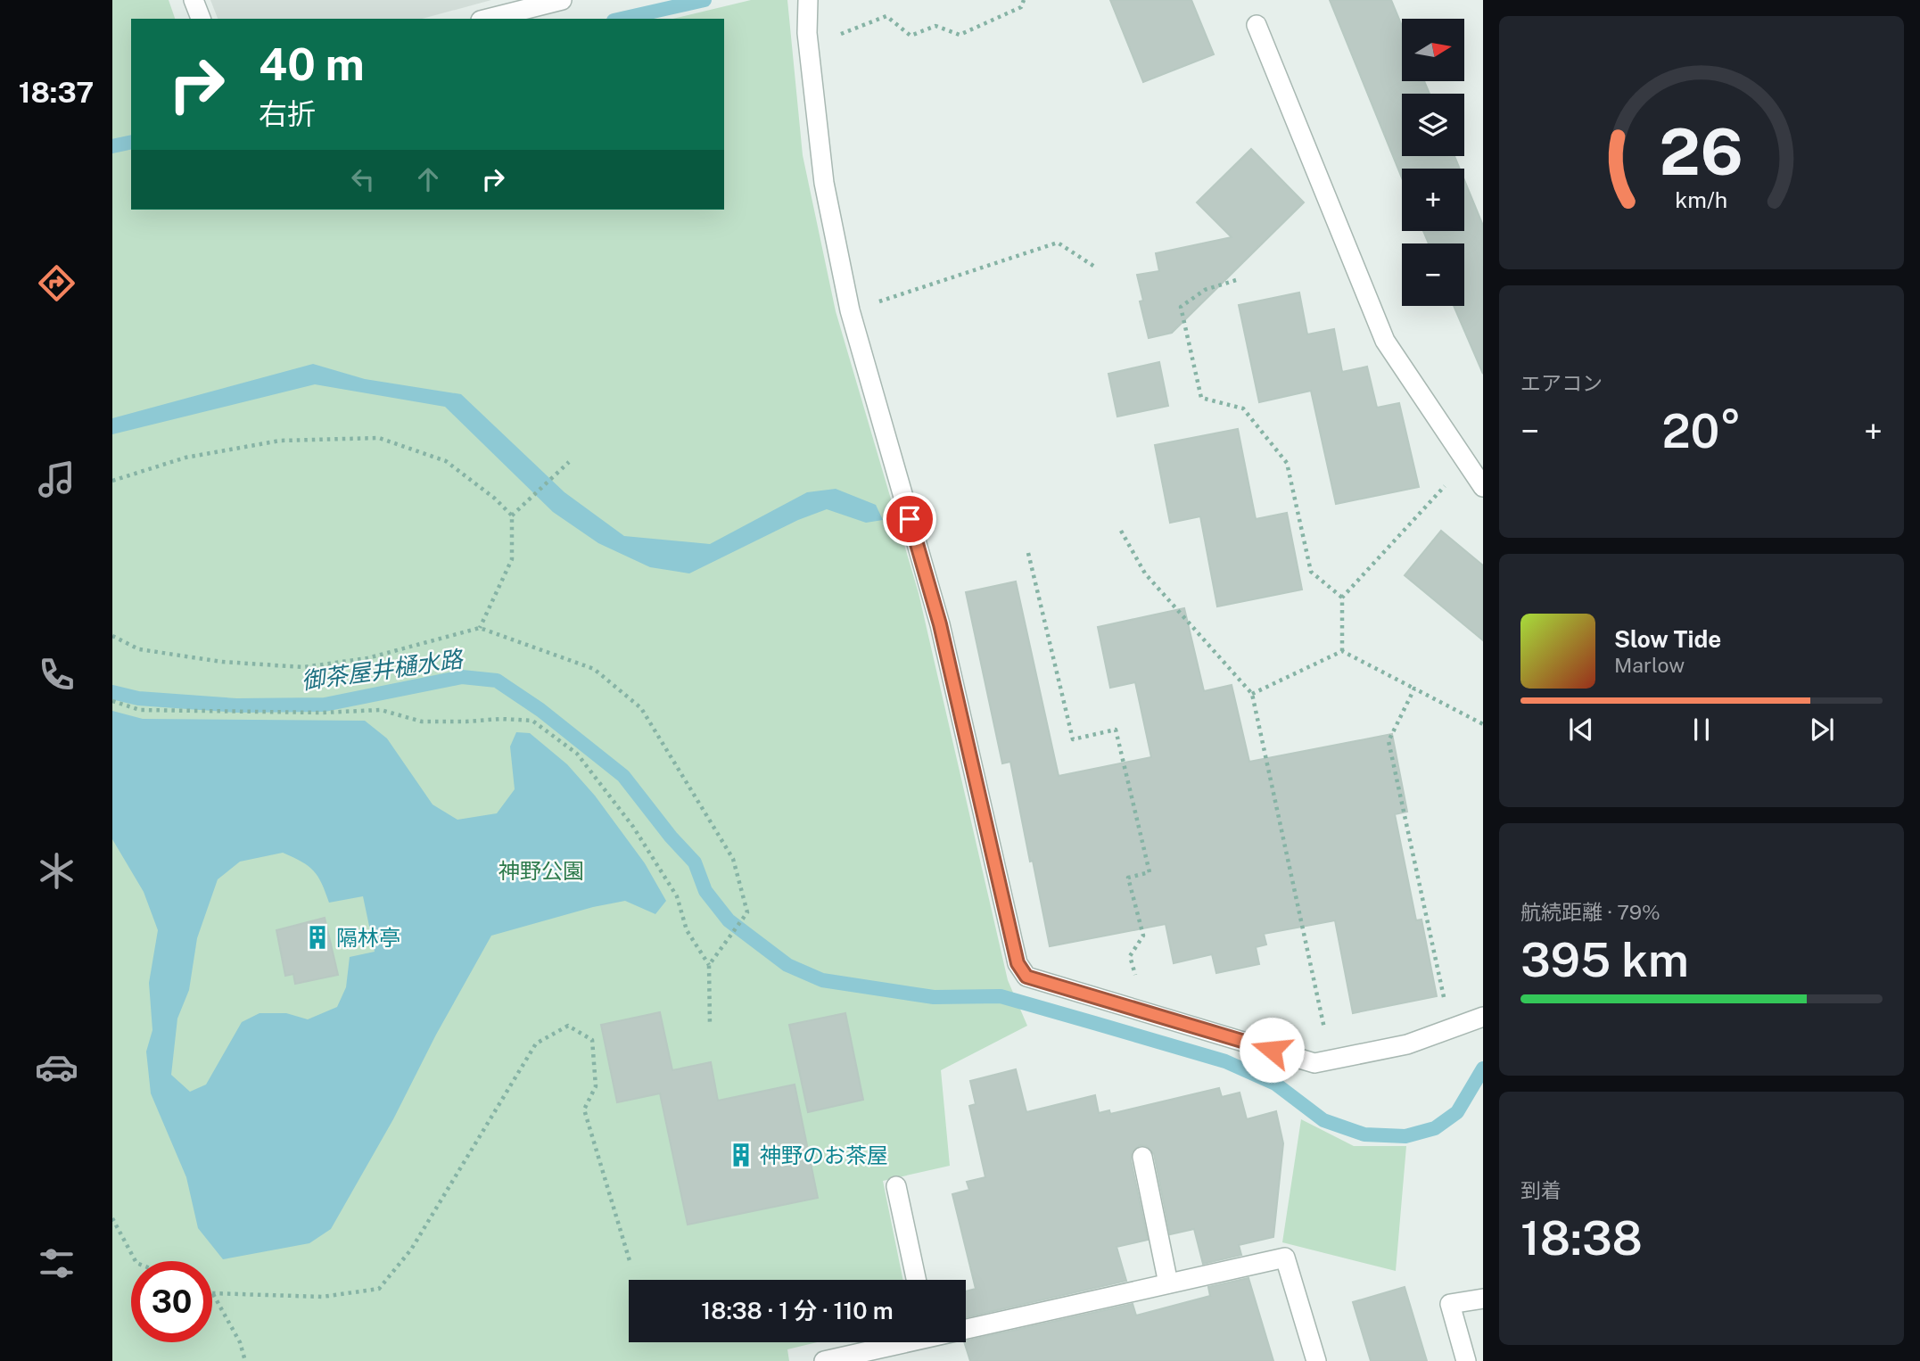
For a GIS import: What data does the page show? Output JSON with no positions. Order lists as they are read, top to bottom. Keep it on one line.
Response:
{"water":["御茶屋井樋水路"],"parks":["神野公園"],"places":{"building":["隔林亭","神野のお茶屋"]},"north":"right","page":{"tabs":"18:37","map_buttons":["+","−"],"turn":["40 m","右折"],"tile":["エアコン",["航続距離 · 79%","395 km"],["到着","18:38"]],"heat":["−","20°","+"],"song":["Slow Tide","Marlow"],"limit":"30","trip":"18:38 · 1 分 · 110 m","gauge":["26","km/h"]}}
